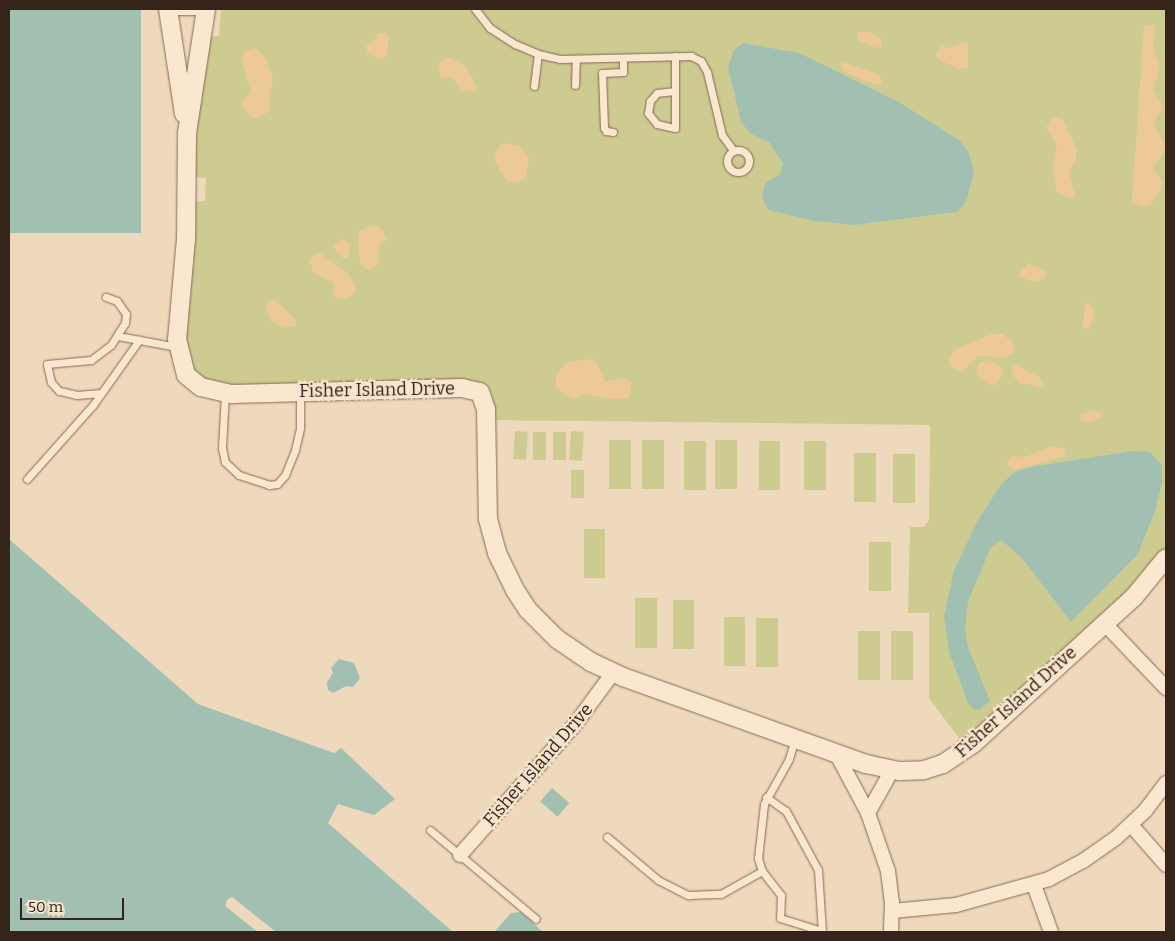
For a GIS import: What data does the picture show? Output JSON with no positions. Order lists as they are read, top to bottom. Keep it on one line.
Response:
{"streets":{"street":["Fisher Island Drive"]},"scale_bar":"50 m"}
